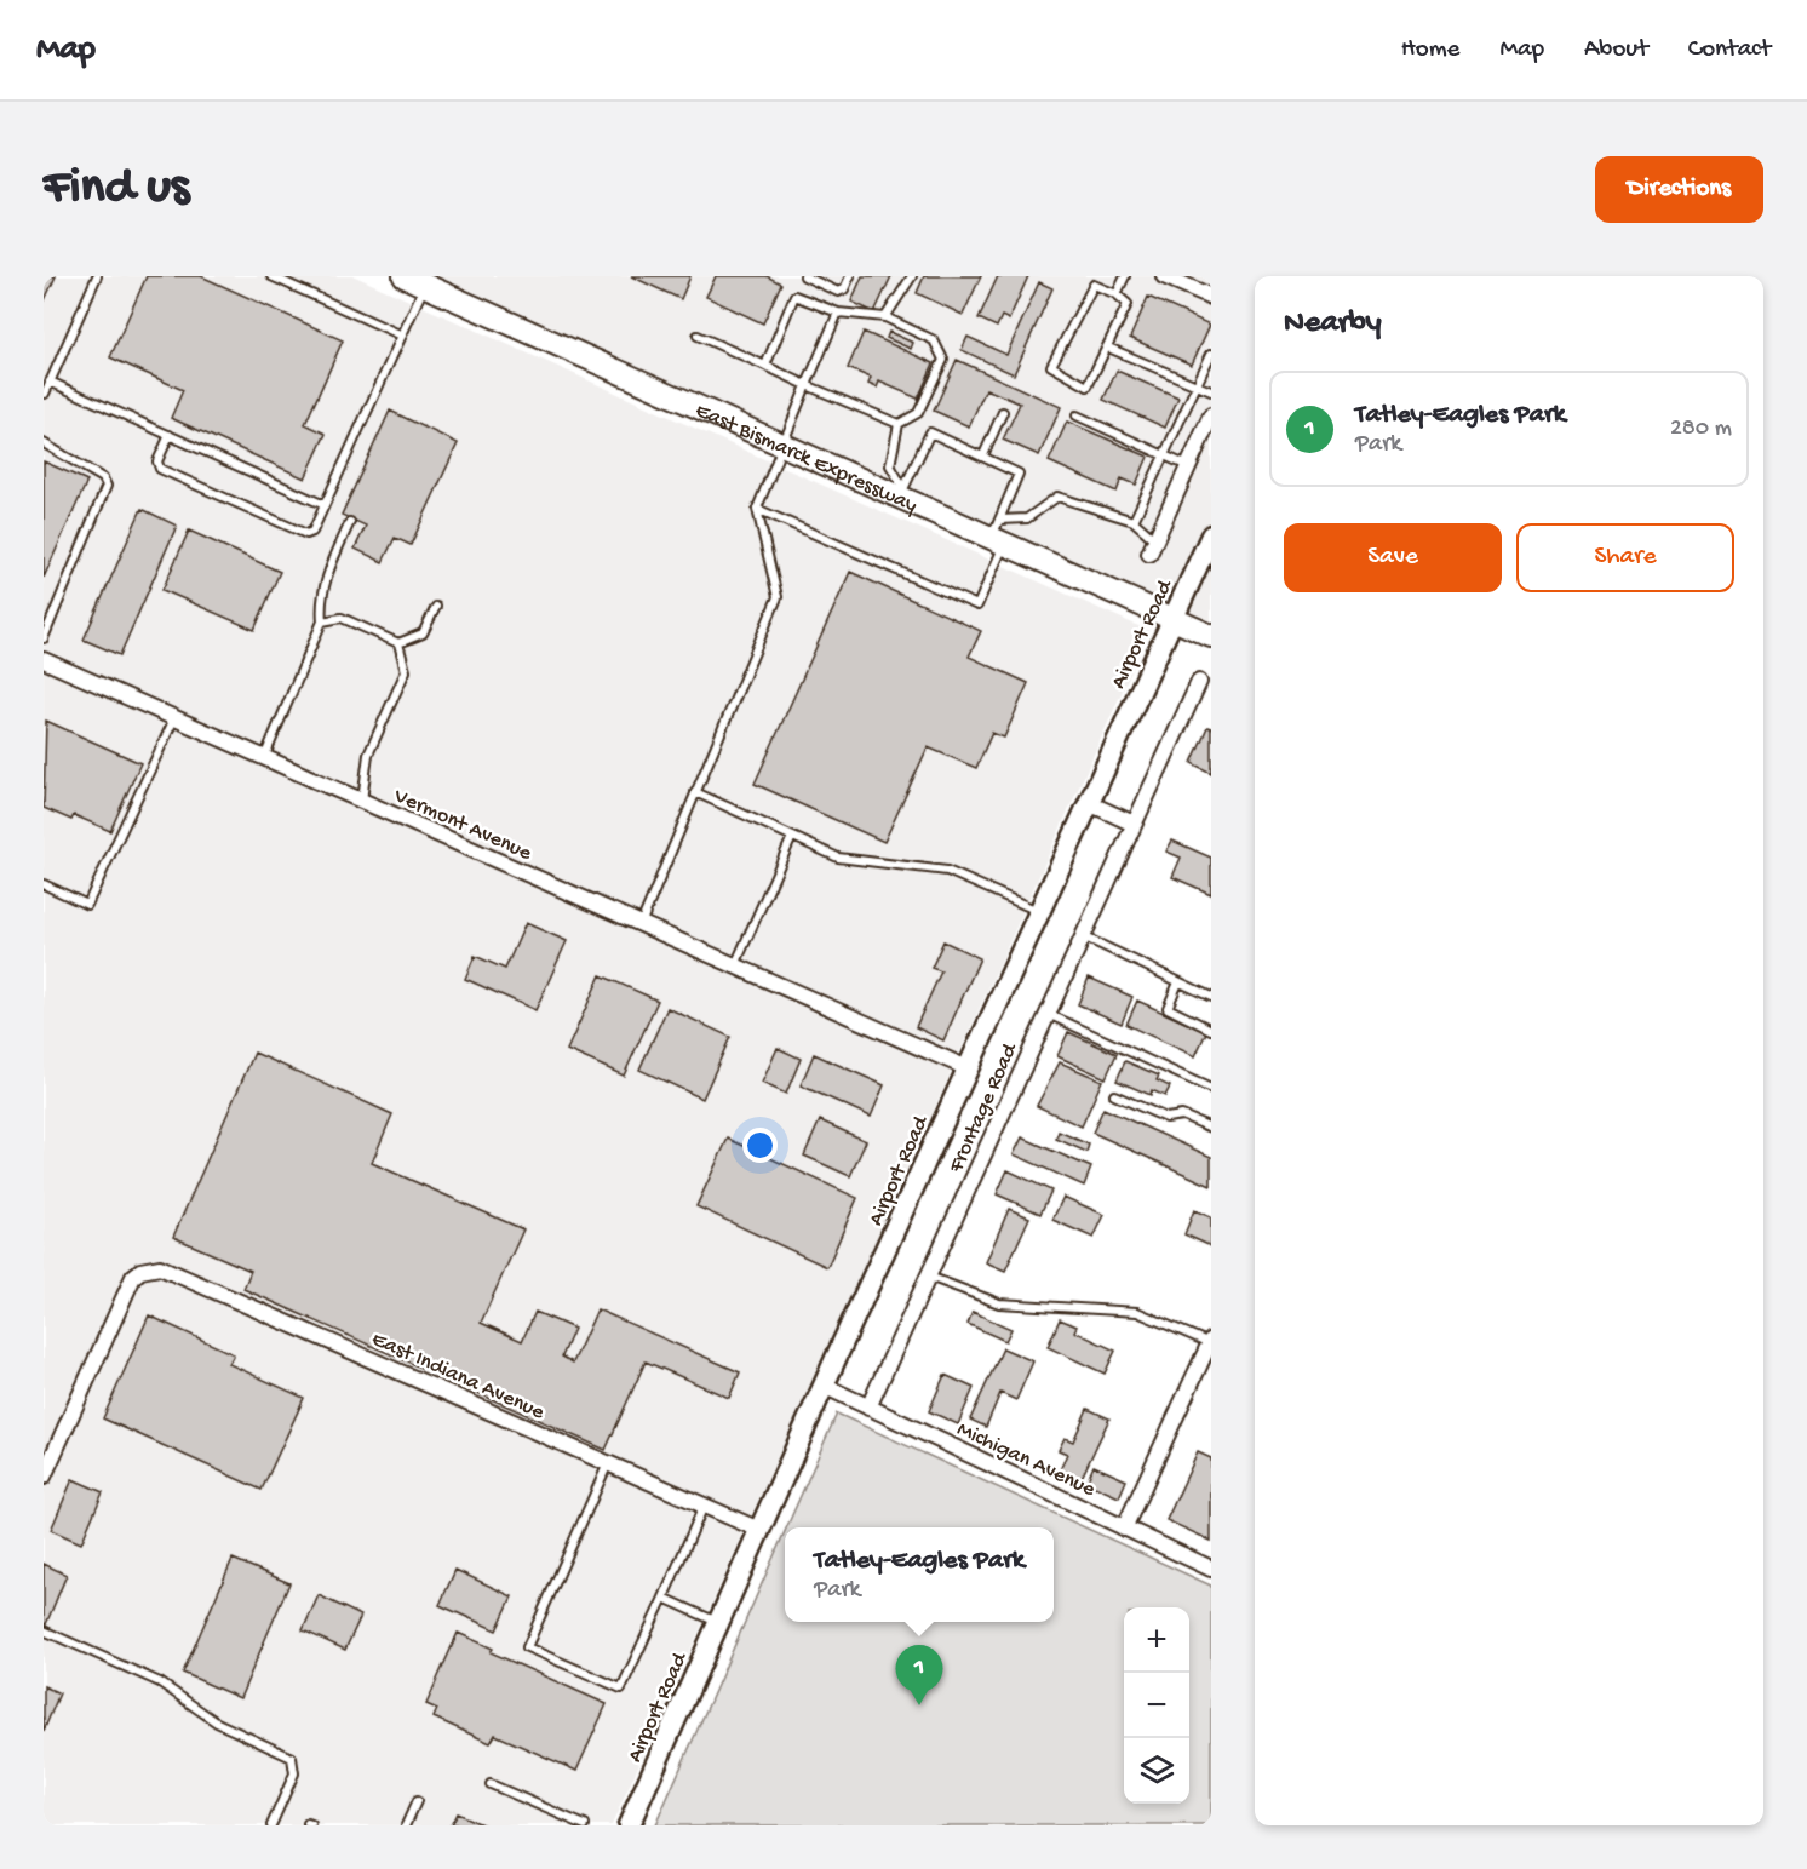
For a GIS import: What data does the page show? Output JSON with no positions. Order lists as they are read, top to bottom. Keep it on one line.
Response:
{"streets":{"main road":["East Bismarck Expressway","Airport Road"],"street":["Vermont Avenue","Frontage Road","East Indiana Avenue","Michigan Avenue"]},"crossings":[["East Bismarck Expressway","Airport Road"],["Airport Road","Vermont Avenue"],["Airport Road","East Indiana Avenue"],["Airport Road","Michigan Avenue"],["Frontage Road","Michigan Avenue"]],"page":{"header":"Map","nav":["Home","Map","About","Contact"],"buttons":["Directions",["Save","Share"]],"title":"Find us","heading":"Nearby","list":[{"mark":"1","name":"Tatley-Eagles Park","note":"Park","value":"280 m"}],"popup":["Tatley-Eagles Park","Park"],"map_buttons":["+","−"],"pins":"1"}}
